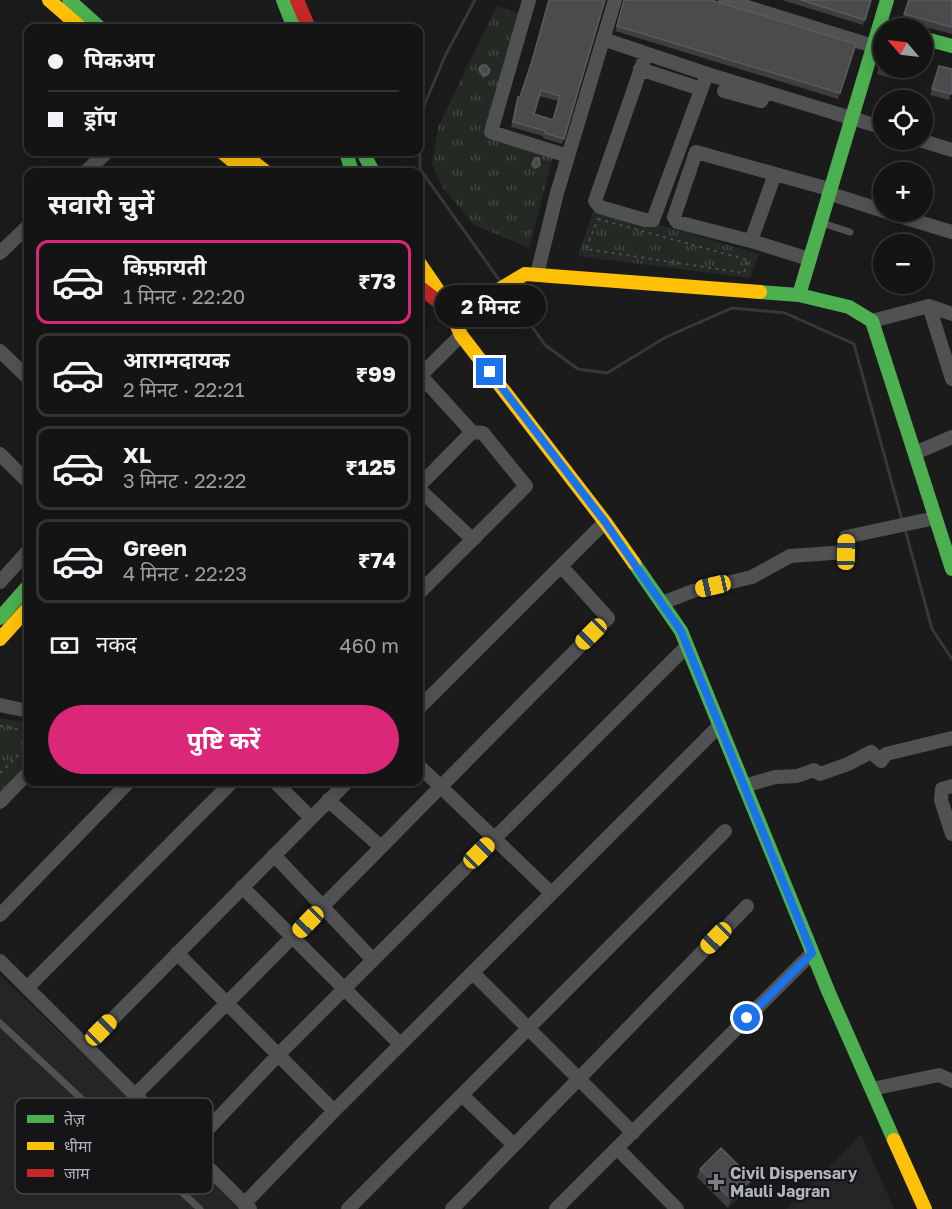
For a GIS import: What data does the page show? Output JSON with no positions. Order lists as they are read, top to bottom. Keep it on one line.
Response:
{"places":{"health":["Civil Dispensary Mauli Jagran"]},"legend":["तेज़","धीमा","जाम"],"north":"top left","page":{"map_buttons":["+","−"],"banner":["पिकअप","ड्रॉप"],"heading":"सवारी चुनें","list":[{"name":"किफ़ायती","note":"1 मिनट · 22:20","value":"₹73"},{"name":"आरामदायक","note":"2 मिनट · 22:21","value":"₹99"},{"name":"XL","note":"3 मिनट · 22:22","value":"₹125"},{"name":"Green","note":"4 मिनट · 22:23","value":"₹74"}],"bubble":"2 मिनट","pay":["नकद","460 m"],"buttons":"पुष्टि करें"}}
